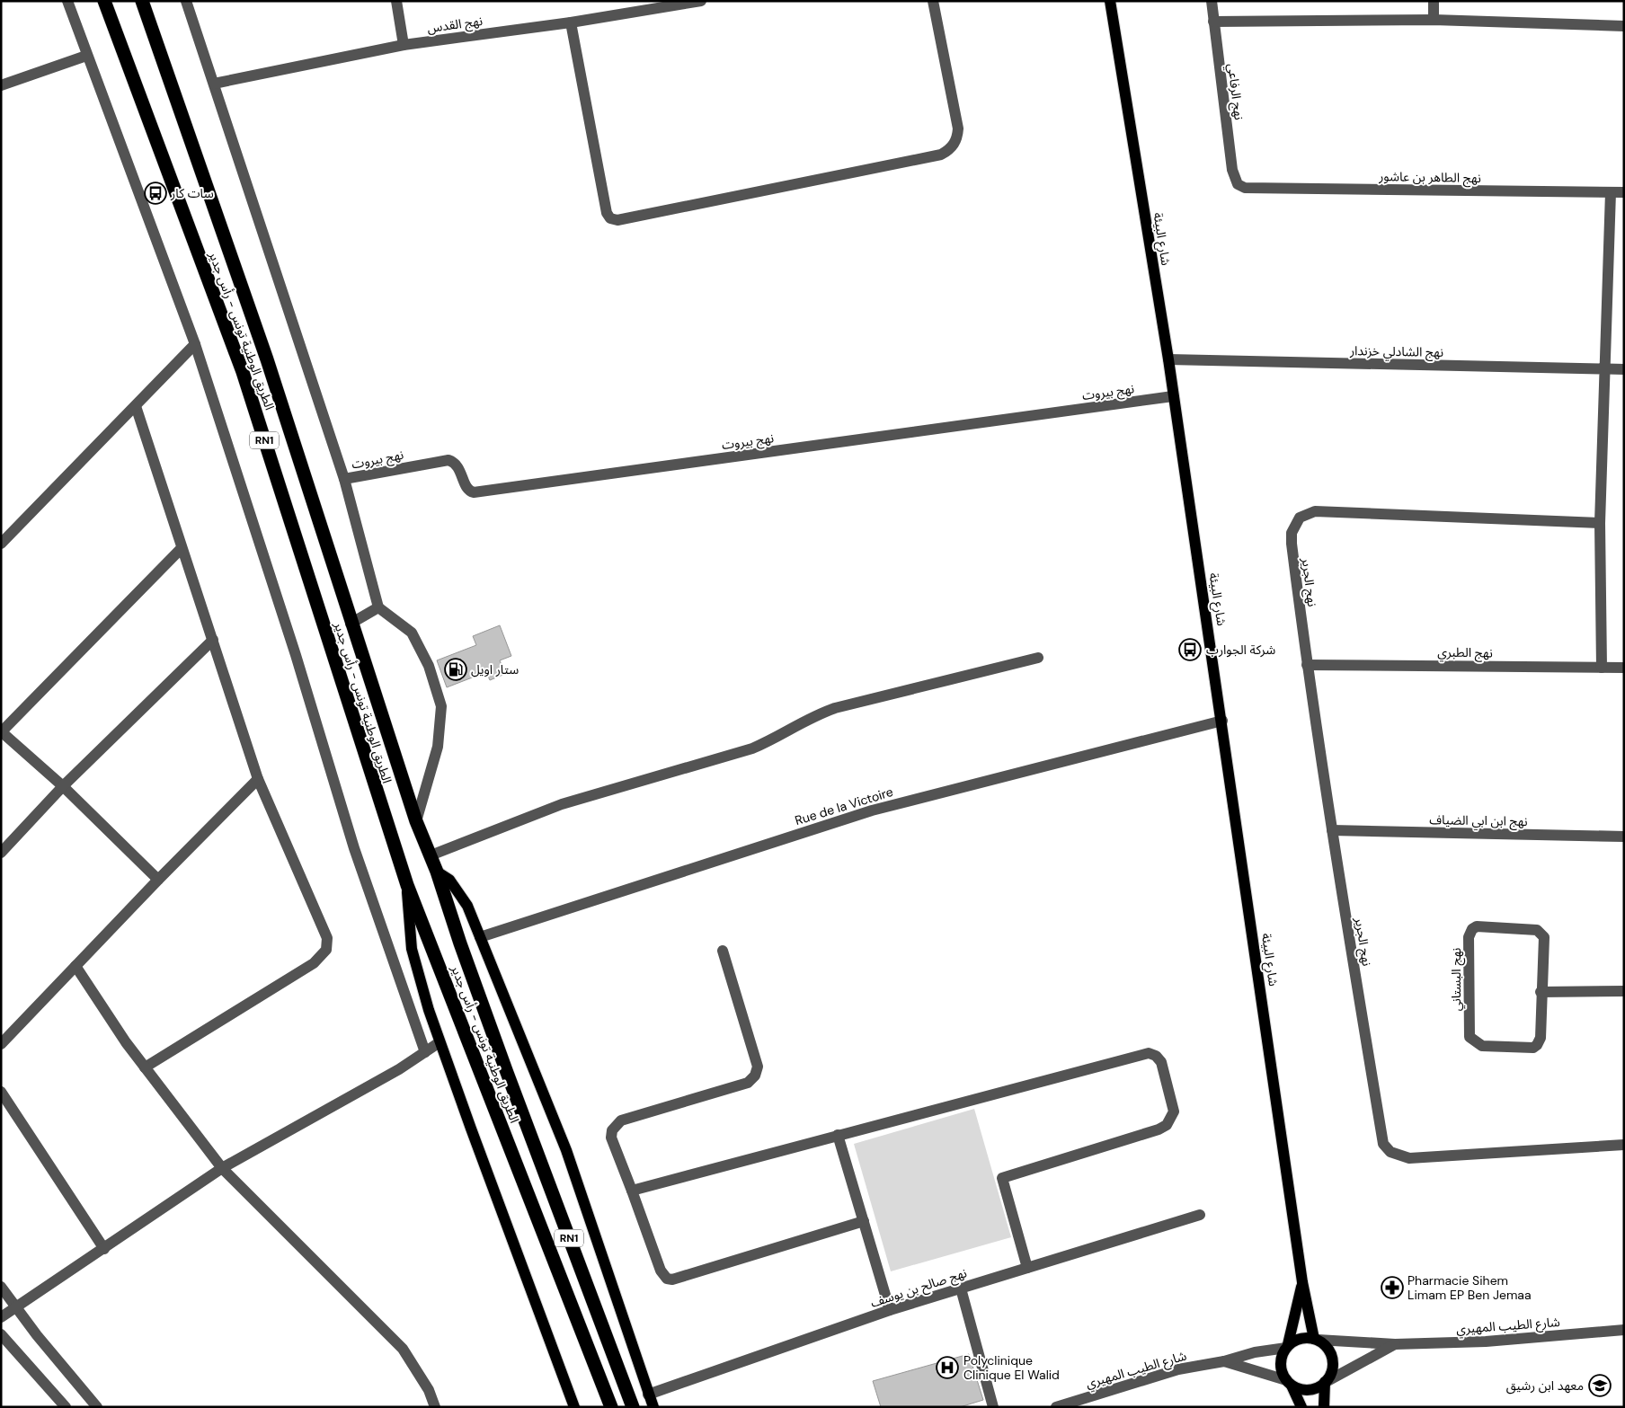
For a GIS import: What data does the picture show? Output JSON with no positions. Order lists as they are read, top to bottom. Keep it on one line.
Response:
{"streets":{"highway":["الطريق الوطنية تونس - رأس جدير","RN1"],"main road":["شارع البيئة"],"street":["نهج القدس","نهج الرفاعي","نهج الطاهر بن عاشور","نهج الشادلي خزندار","نهج بيروت","نهج الجرير","نهج الطبري","Rue de la Victoire","نهج ابن ابي الضياف","نهج البستاني","نهج صالح بن يوسف","شارع الطيب المهيري"]},"crossings":[["نهج الرفاعي","نهج الطاهر بن عاشور"],["شارع البيئة","نهج الشادلي خزندار"],["شارع البيئة","نهج بيروت"],["شارع البيئة","Rue de la Victoire"],["شارع البيئة","شارع الطيب المهيري"],["نهج الجرير","نهج الطبري"],["نهج الجرير","نهج ابن ابي الضياف"]],"places":{"bus stop":["سات كار","شركة الجوارب"],"fuel station":["ستار اويل"],"pharmacy":["Pharmacie Sihem Limam EP Ben Jemaa"],"hospital":["Polyclinique Clinique El Walid"],"school or university":["معهد ابن رشيق"]}}
